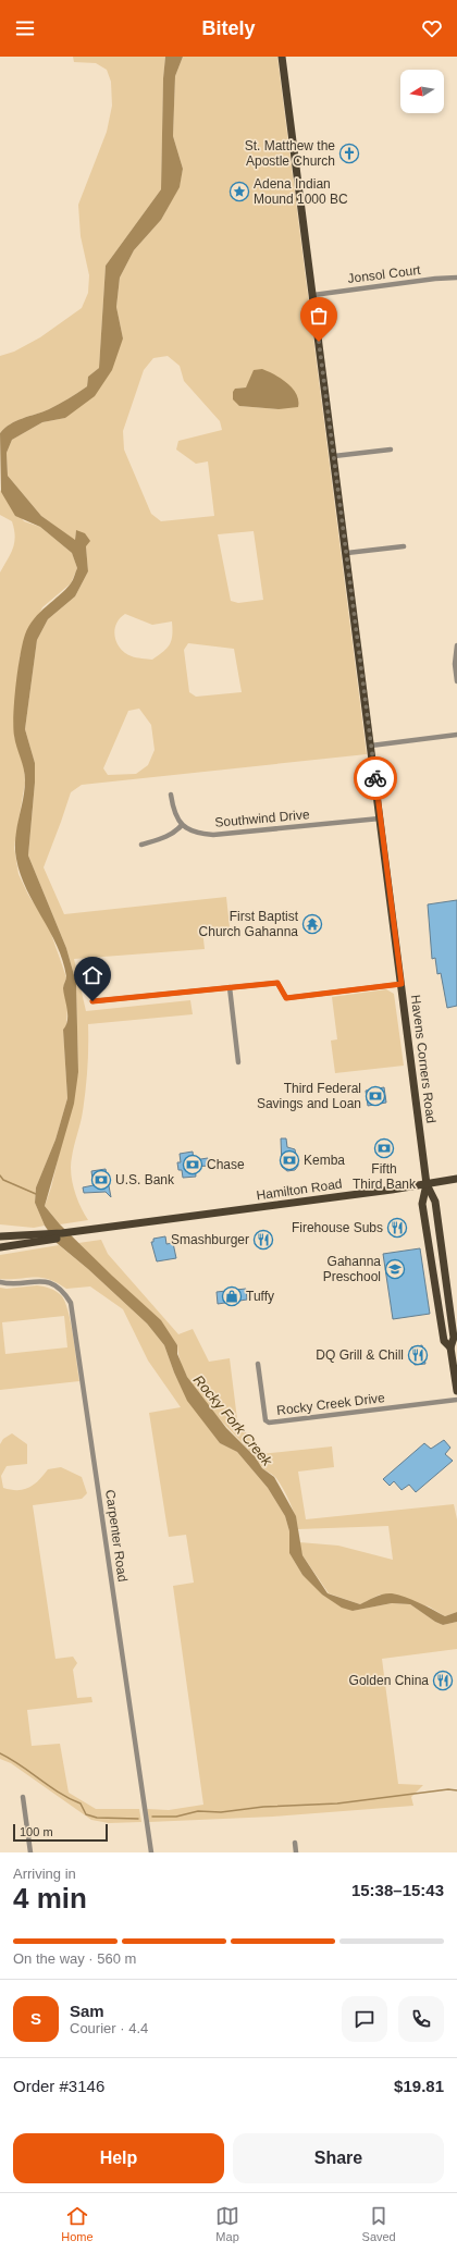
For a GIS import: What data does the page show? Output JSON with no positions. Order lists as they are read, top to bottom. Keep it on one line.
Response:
{"streets":{"main road":["Havens Corners Road","Hamilton Road"],"street":["Jonsol Court","Southwind Drive","Rocky Creek Drive","Carpenter Road"]},"crossings":[["Jonsol Court","Havens Corners Road"],["Southwind Drive","Havens Corners Road"],["Havens Corners Road","Hamilton Road"]],"water":["Rocky Fork Creek"],"places":{"church":["St. Matthew the Apostle Church"],"place":["Adena Indian Mound 1000 BC"],"temple":["First Baptist Church Gahanna"],"bank":["Third Federal Savings and Loan","Fifth Third Bank","Kemba","Chase","U.S. Bank"],"restaurant":["Firehouse Subs","Smashburger","DQ Grill & Chill","Golden China"],"school or university":["Gahanna Preschool"],"shop":["Tuffy"]},"scale_bar":"100 m","north":"left","page":{"header":"Bitely","scale":"100 m","heading":["4 min","Arriving in","15:38–15:43"],"panel":["Sam","Courier · 4.4","Order #3146","$19.81"],"bar":"On the way · 560 m","round":"S","buttons":["Help","Share"],"tabs":["Home","Map","Saved"]}}
